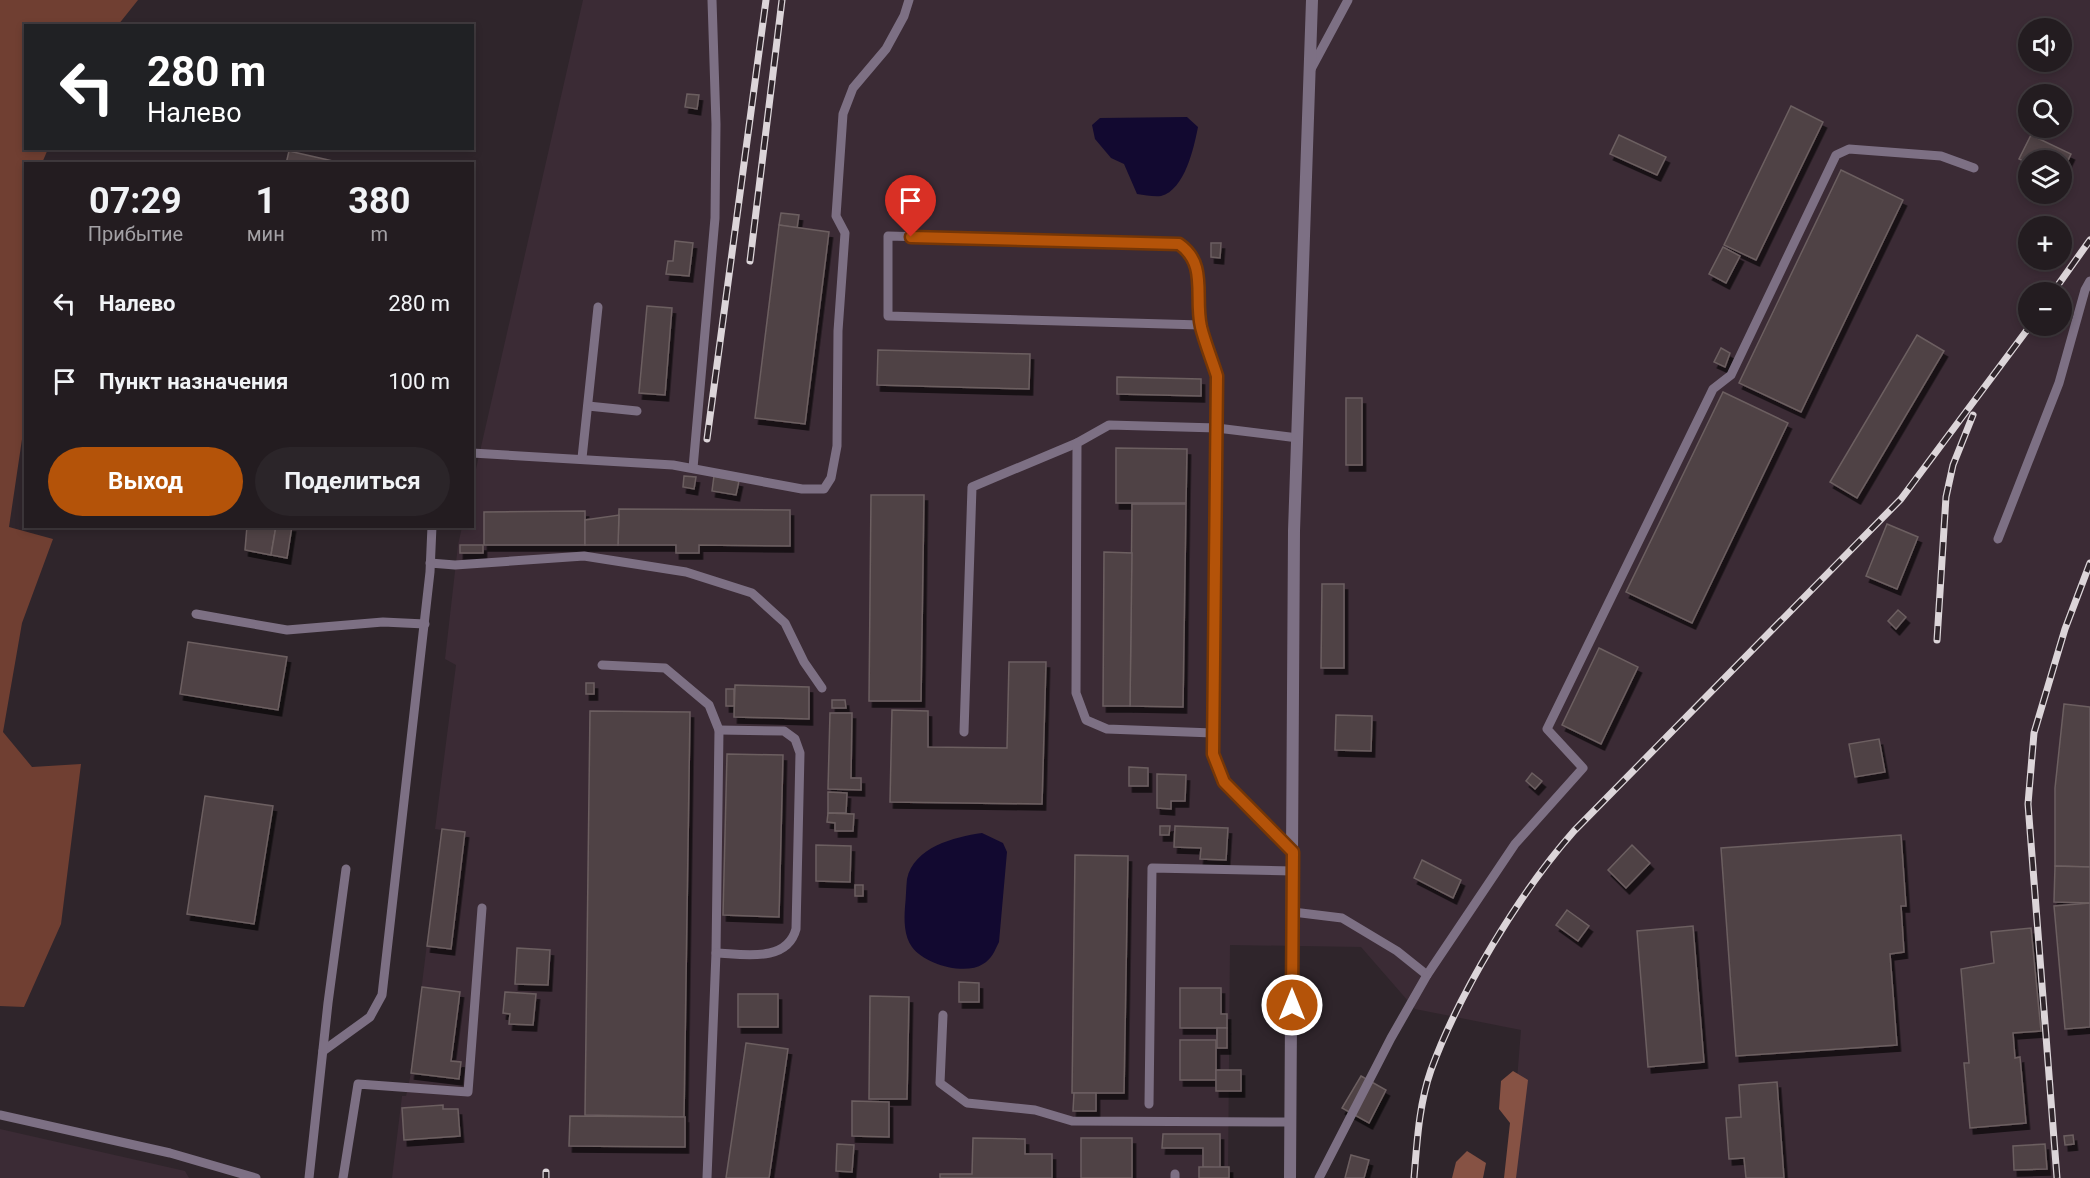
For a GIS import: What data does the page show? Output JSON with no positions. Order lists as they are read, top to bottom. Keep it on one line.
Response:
{"page":{"map_buttons":["+","−"],"turn":["280 m","Налево"],"eta":["07:29","Прибытие","1","мин","380","m"],"list":[{"name":"Налево","value":"280 m"},{"name":"Пункт назначения","value":"100 m"}],"buttons":["Выход","Поделиться"]}}
